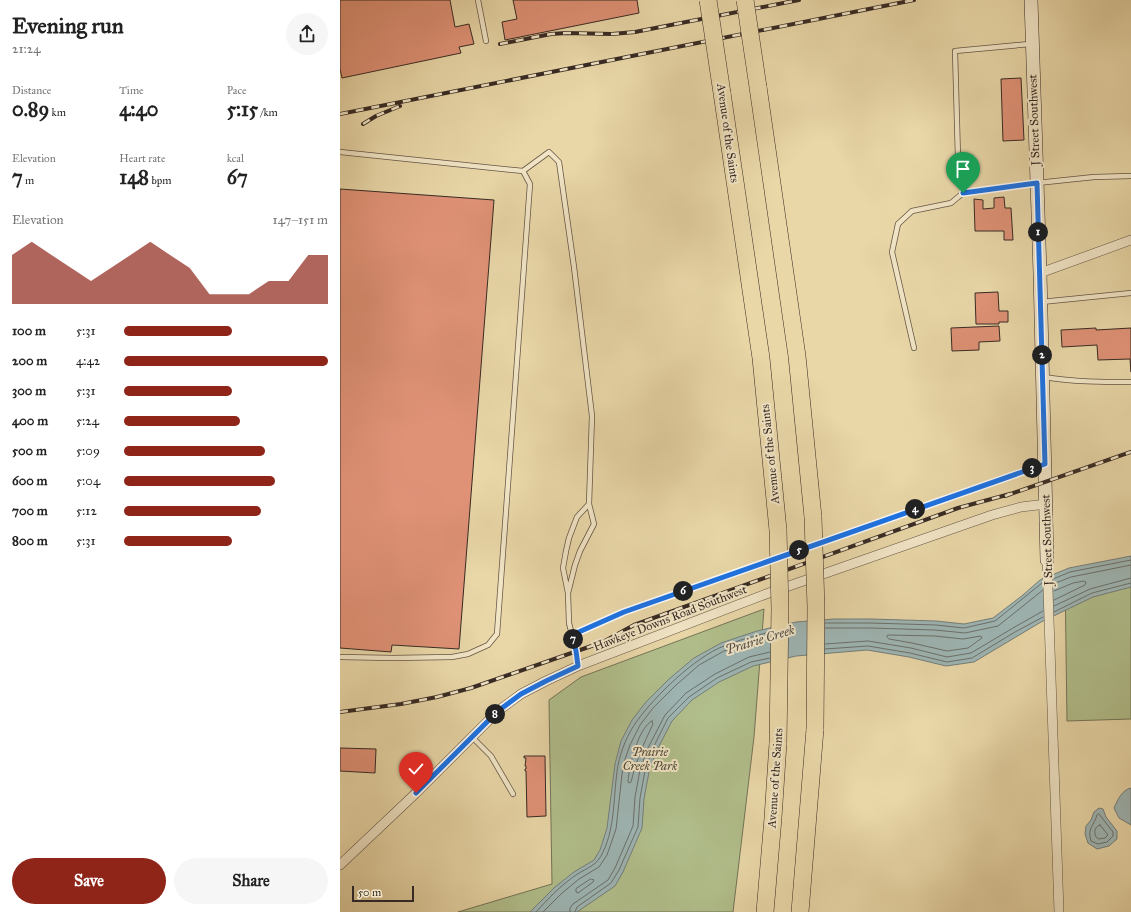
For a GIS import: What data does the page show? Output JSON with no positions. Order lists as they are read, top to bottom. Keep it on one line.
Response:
{"streets":{"highway":["Avenue of the Saints"],"street":["J Street Southwest","Hawkeye Downs Road Southwest"]},"crossings":[["J Street Southwest","Hawkeye Downs Road Southwest"]],"water":["Prairie Creek"],"parks":["Prairie Creek Park"],"scale_bar":"50 m","page":{"heading":["Evening run","21:24"],"stats":[["Distance","0.89 km"],["Time","4:40"],["Pace","5:15 /km"],["Elevation","7 m"],["Heart rate","148 bpm"],["kcal","67"]],"chart":["Elevation","147–151 m"],"pins":["1","2","3","4","5","6","7","8"],"list":[{"name":"100 m","note":"5:31"},{"name":"200 m","note":"4:42"},{"name":"300 m","note":"5:31"},{"name":"400 m","note":"5:24"},{"name":"500 m","note":"5:09"},{"name":"600 m","note":"5:04"},{"name":"700 m","note":"5:12"},{"name":"800 m","note":"5:31"}],"buttons":["Save","Share"],"scale":"50 m"}}
